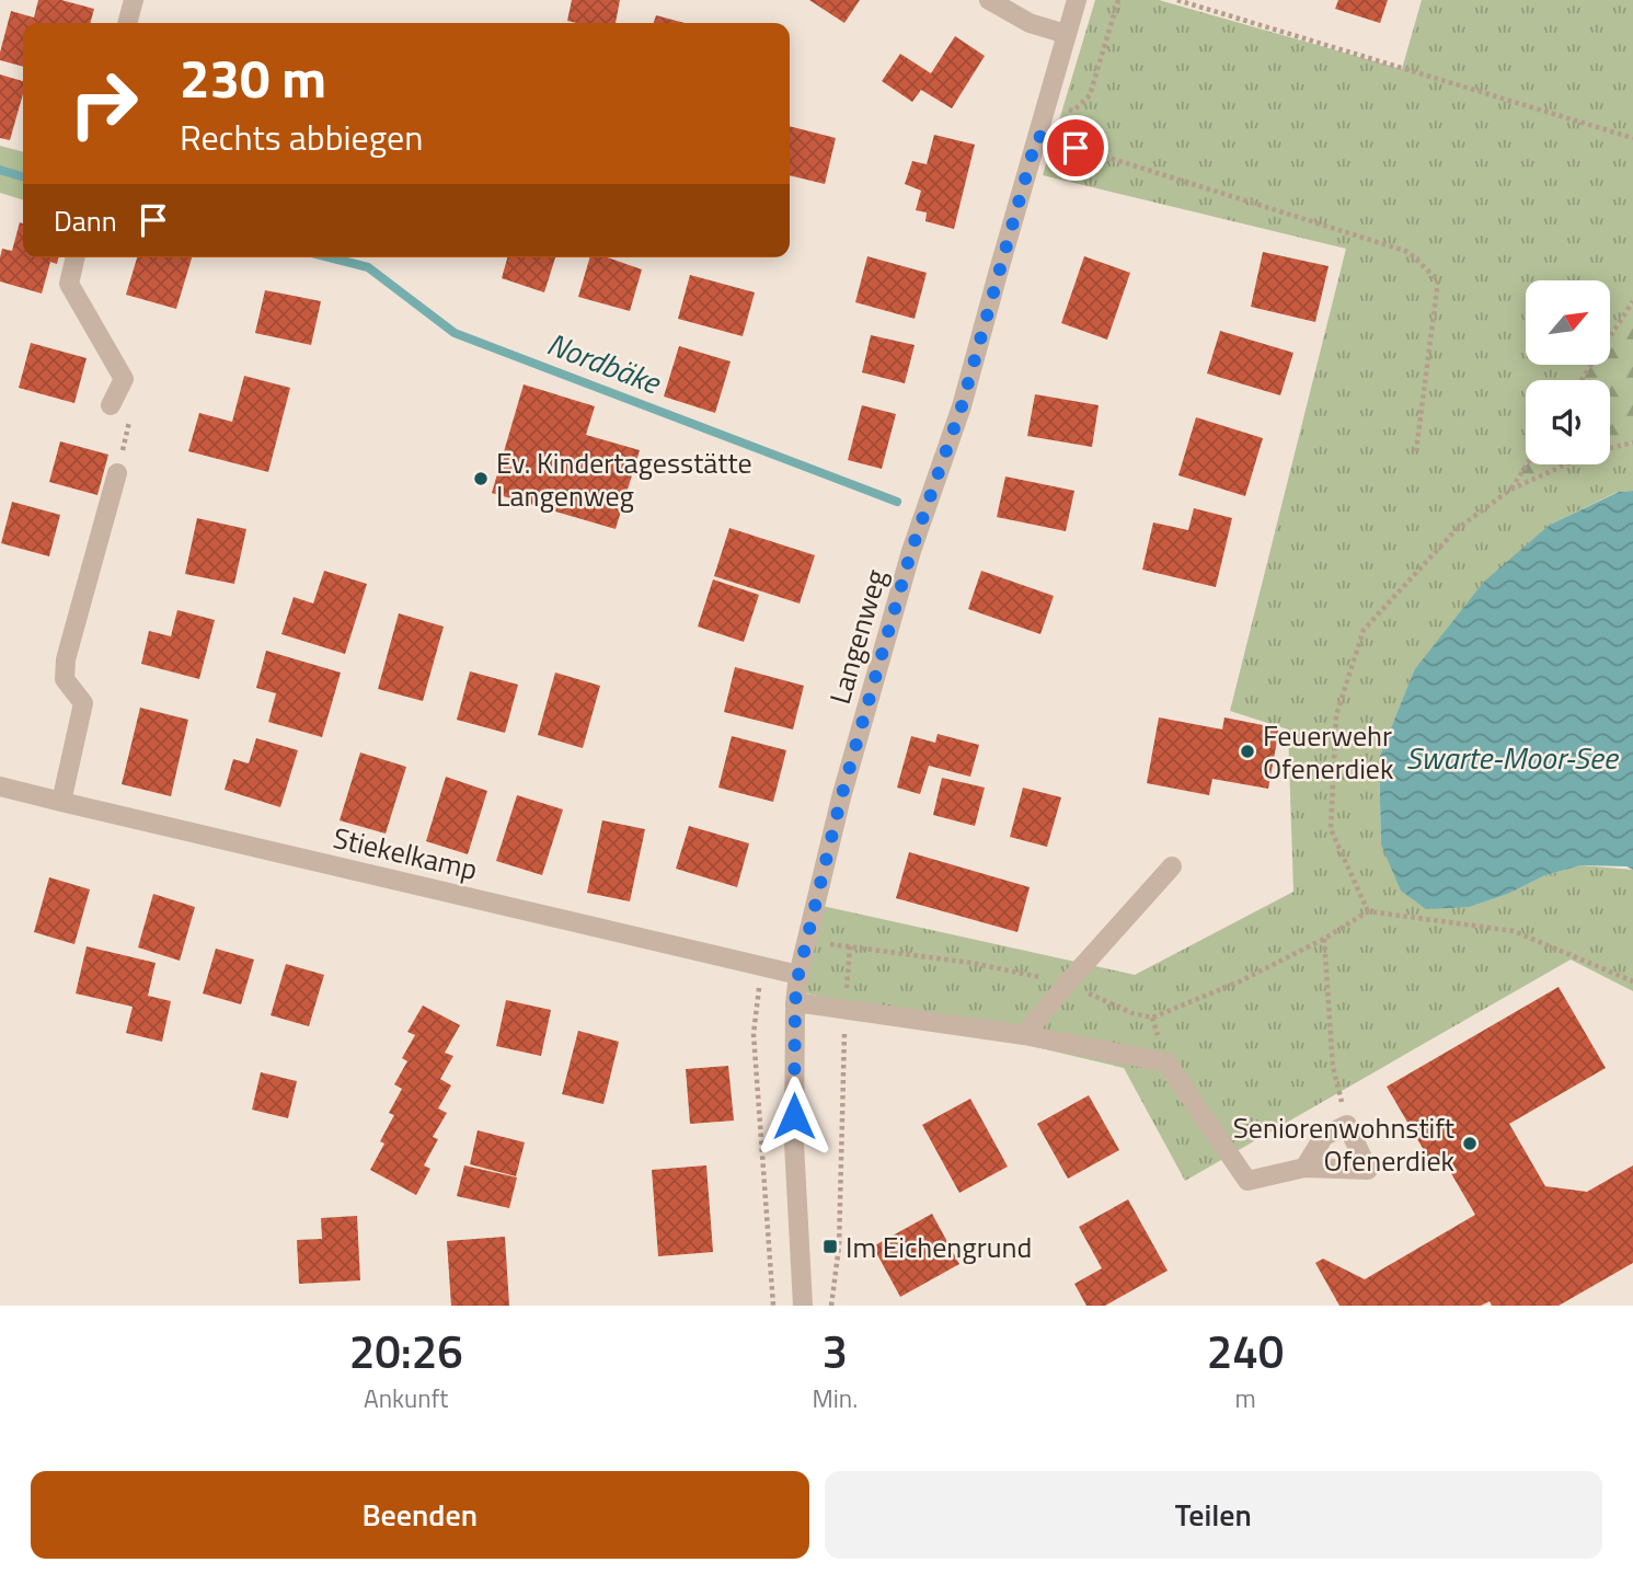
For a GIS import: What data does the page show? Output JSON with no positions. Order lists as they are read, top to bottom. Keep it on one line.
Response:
{"streets":{"street":["Langenweg","Stiekelkamp"]},"crossings":[["Langenweg","Stiekelkamp"]],"water":["Nordbäke","Swarte-Moor-See"],"places":{"other":["Ev. Kindertagesstätte Langenweg","Feuerwehr Ofenerdiek","Seniorenwohnstift Ofenerdiek"],"transit":["Im Eichengrund"]},"north":"top right","page":{"turn":["230 m","Rechts abbiegen"],"then":"Dann","eta":["20:26","Ankunft","3","Min.","240","m"],"buttons":["Beenden","Teilen"]}}
